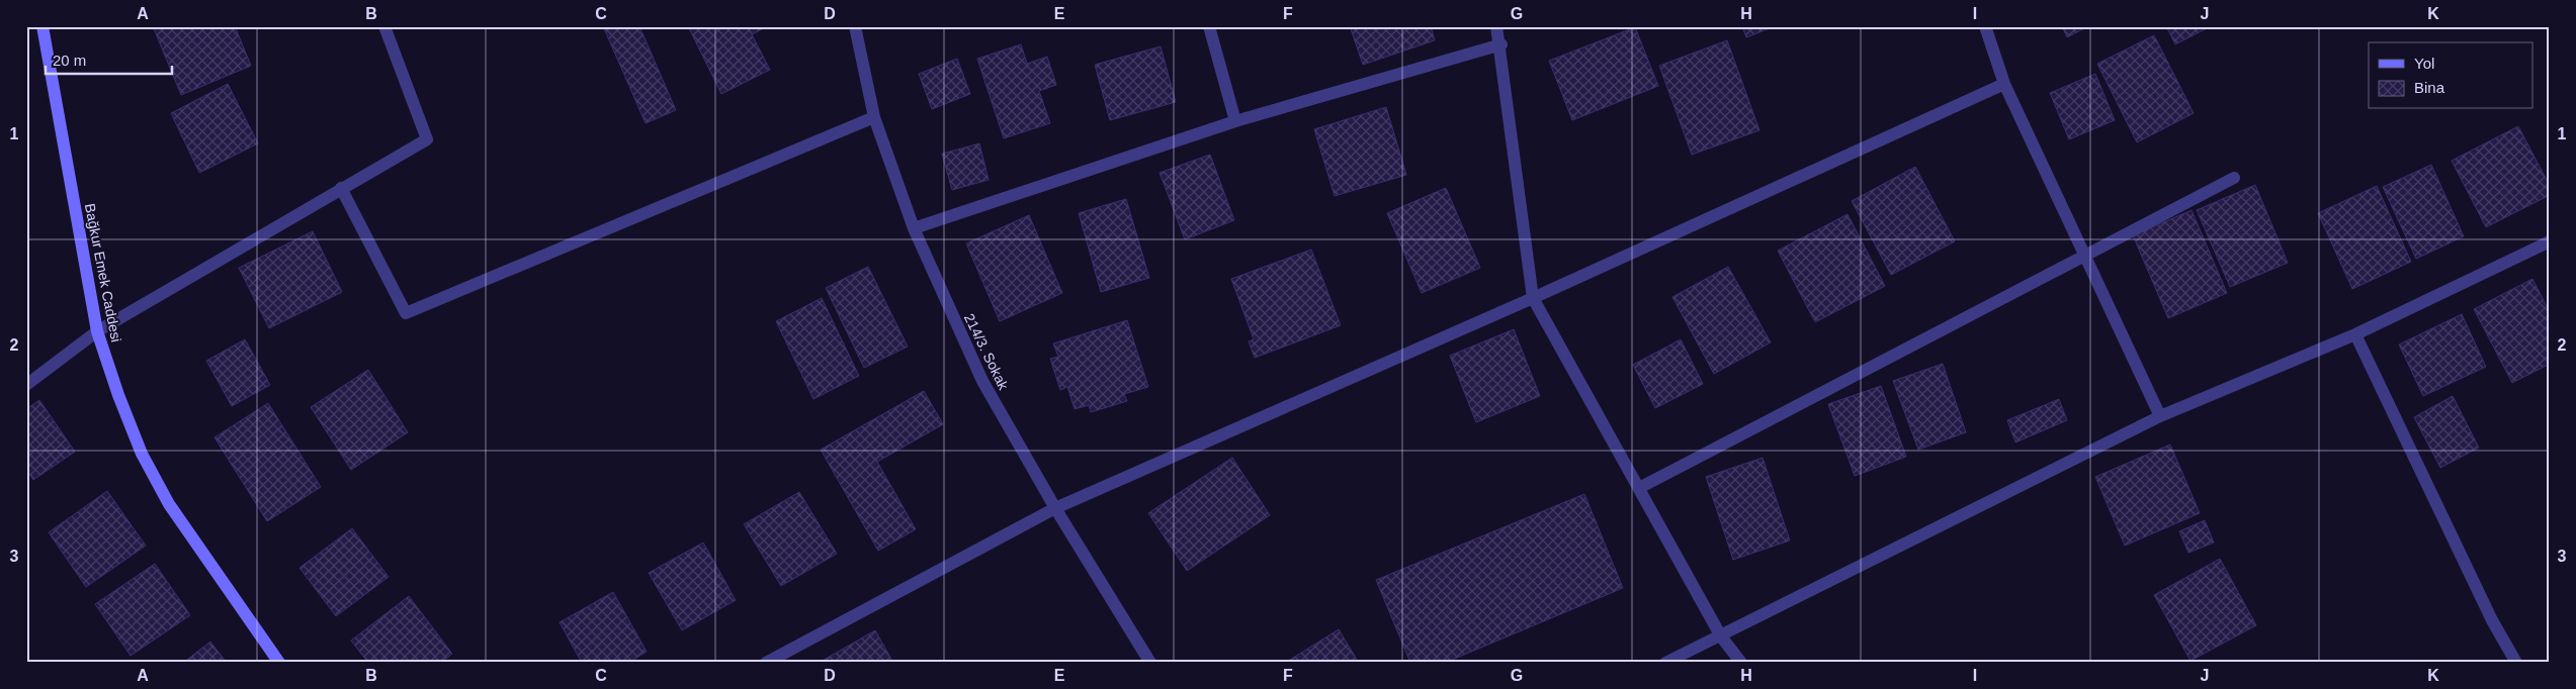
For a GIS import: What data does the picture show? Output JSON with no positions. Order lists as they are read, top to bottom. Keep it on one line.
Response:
{"streets":{"street":["Bağkur Emek Caddesi","214/3. Sokak"]},"legend":["Yol","Bina"],"scale_bar":"20 m","grid":{"columns":["A","B","C","D","E","F","G","H","I","J","K"],"rows":["1","2","3"]}}
